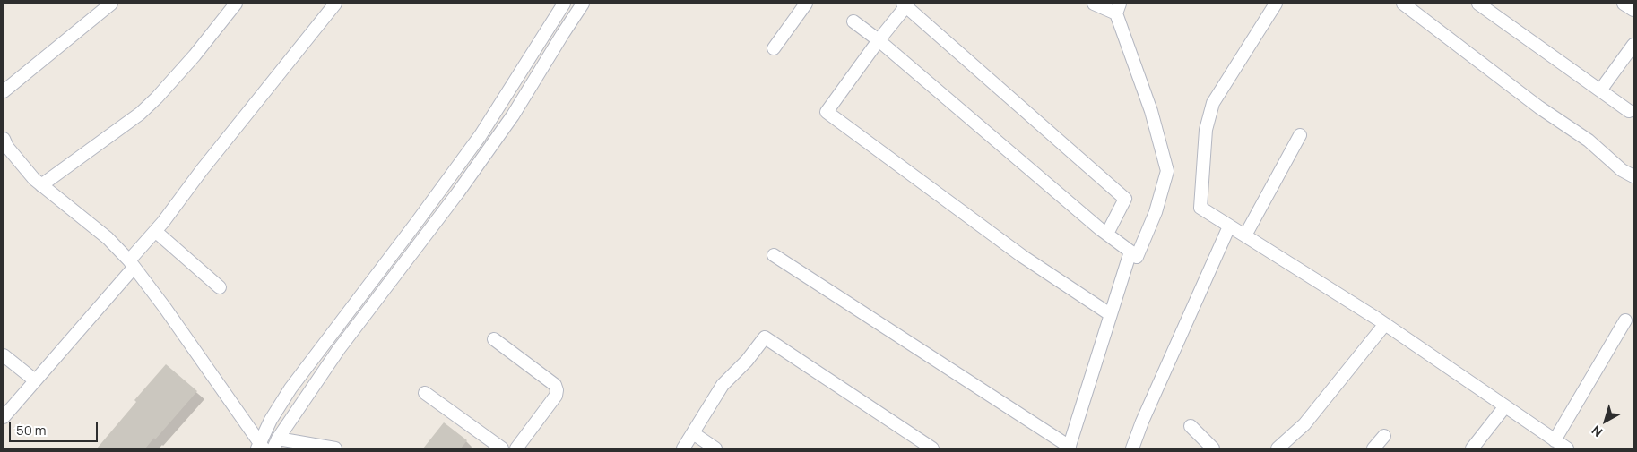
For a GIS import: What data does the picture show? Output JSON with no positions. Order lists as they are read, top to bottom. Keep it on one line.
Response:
{"scale_bar":"50 m","north":"bottom left"}
